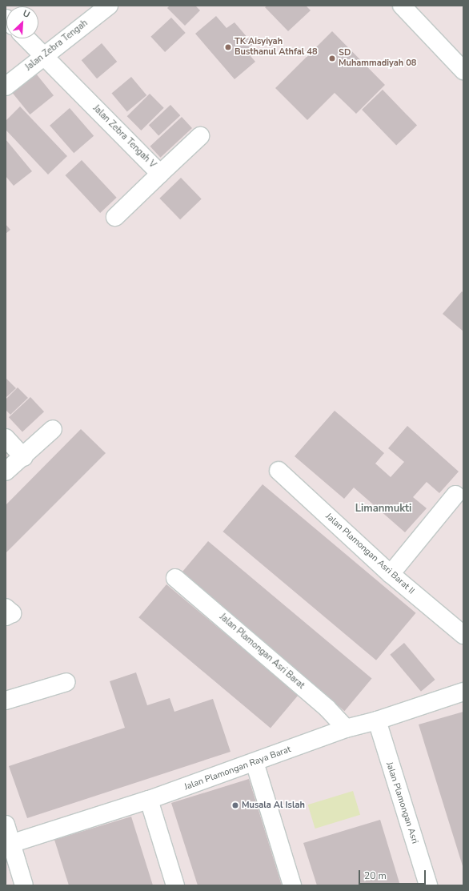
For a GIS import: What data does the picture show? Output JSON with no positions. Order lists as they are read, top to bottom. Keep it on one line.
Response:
{"streets":{"street":["Jalan Zebra Tengah","Jalan Zebra Tengah V","Jalan Plamongan Asri Barat II","Jalan Plamongan Asri Barat","Jalan Plamongan Raya Barat","Jalan Plamongan Asri"]},"crossings":[["Jalan Zebra Tengah","Jalan Zebra Tengah V"],["Jalan Plamongan Asri Barat","Jalan Plamongan Raya Barat"],["Jalan Plamongan Raya Barat","Jalan Plamongan Asri"]],"districts":["Limanmukti"],"places":["TK Aisyiyah Busthanul Athfal 48","SD Muhammadiyah 08","Musala Al Islah"],"scale_bar":"20 m","north":"top right"}
